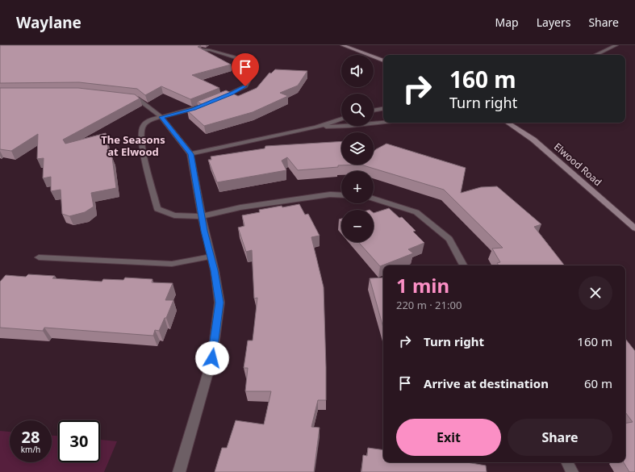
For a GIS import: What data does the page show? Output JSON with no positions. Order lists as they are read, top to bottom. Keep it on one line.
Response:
{"streets":{"main road":["Elwood Road"]},"districts":["The Seasons at Elwood"],"page":{"header":"Waylane","nav":["Map","Layers","Share"],"map_buttons":["+","−"],"turn":["160 m","Turn right"],"heading":["1 min","220 m · 21:00"],"list":[{"name":"Turn right","value":"160 m"},{"name":"Arrive at destination","value":"60 m"}],"buttons":["Exit","Share"],"speed":"28 km/h","limit":"30"}}
